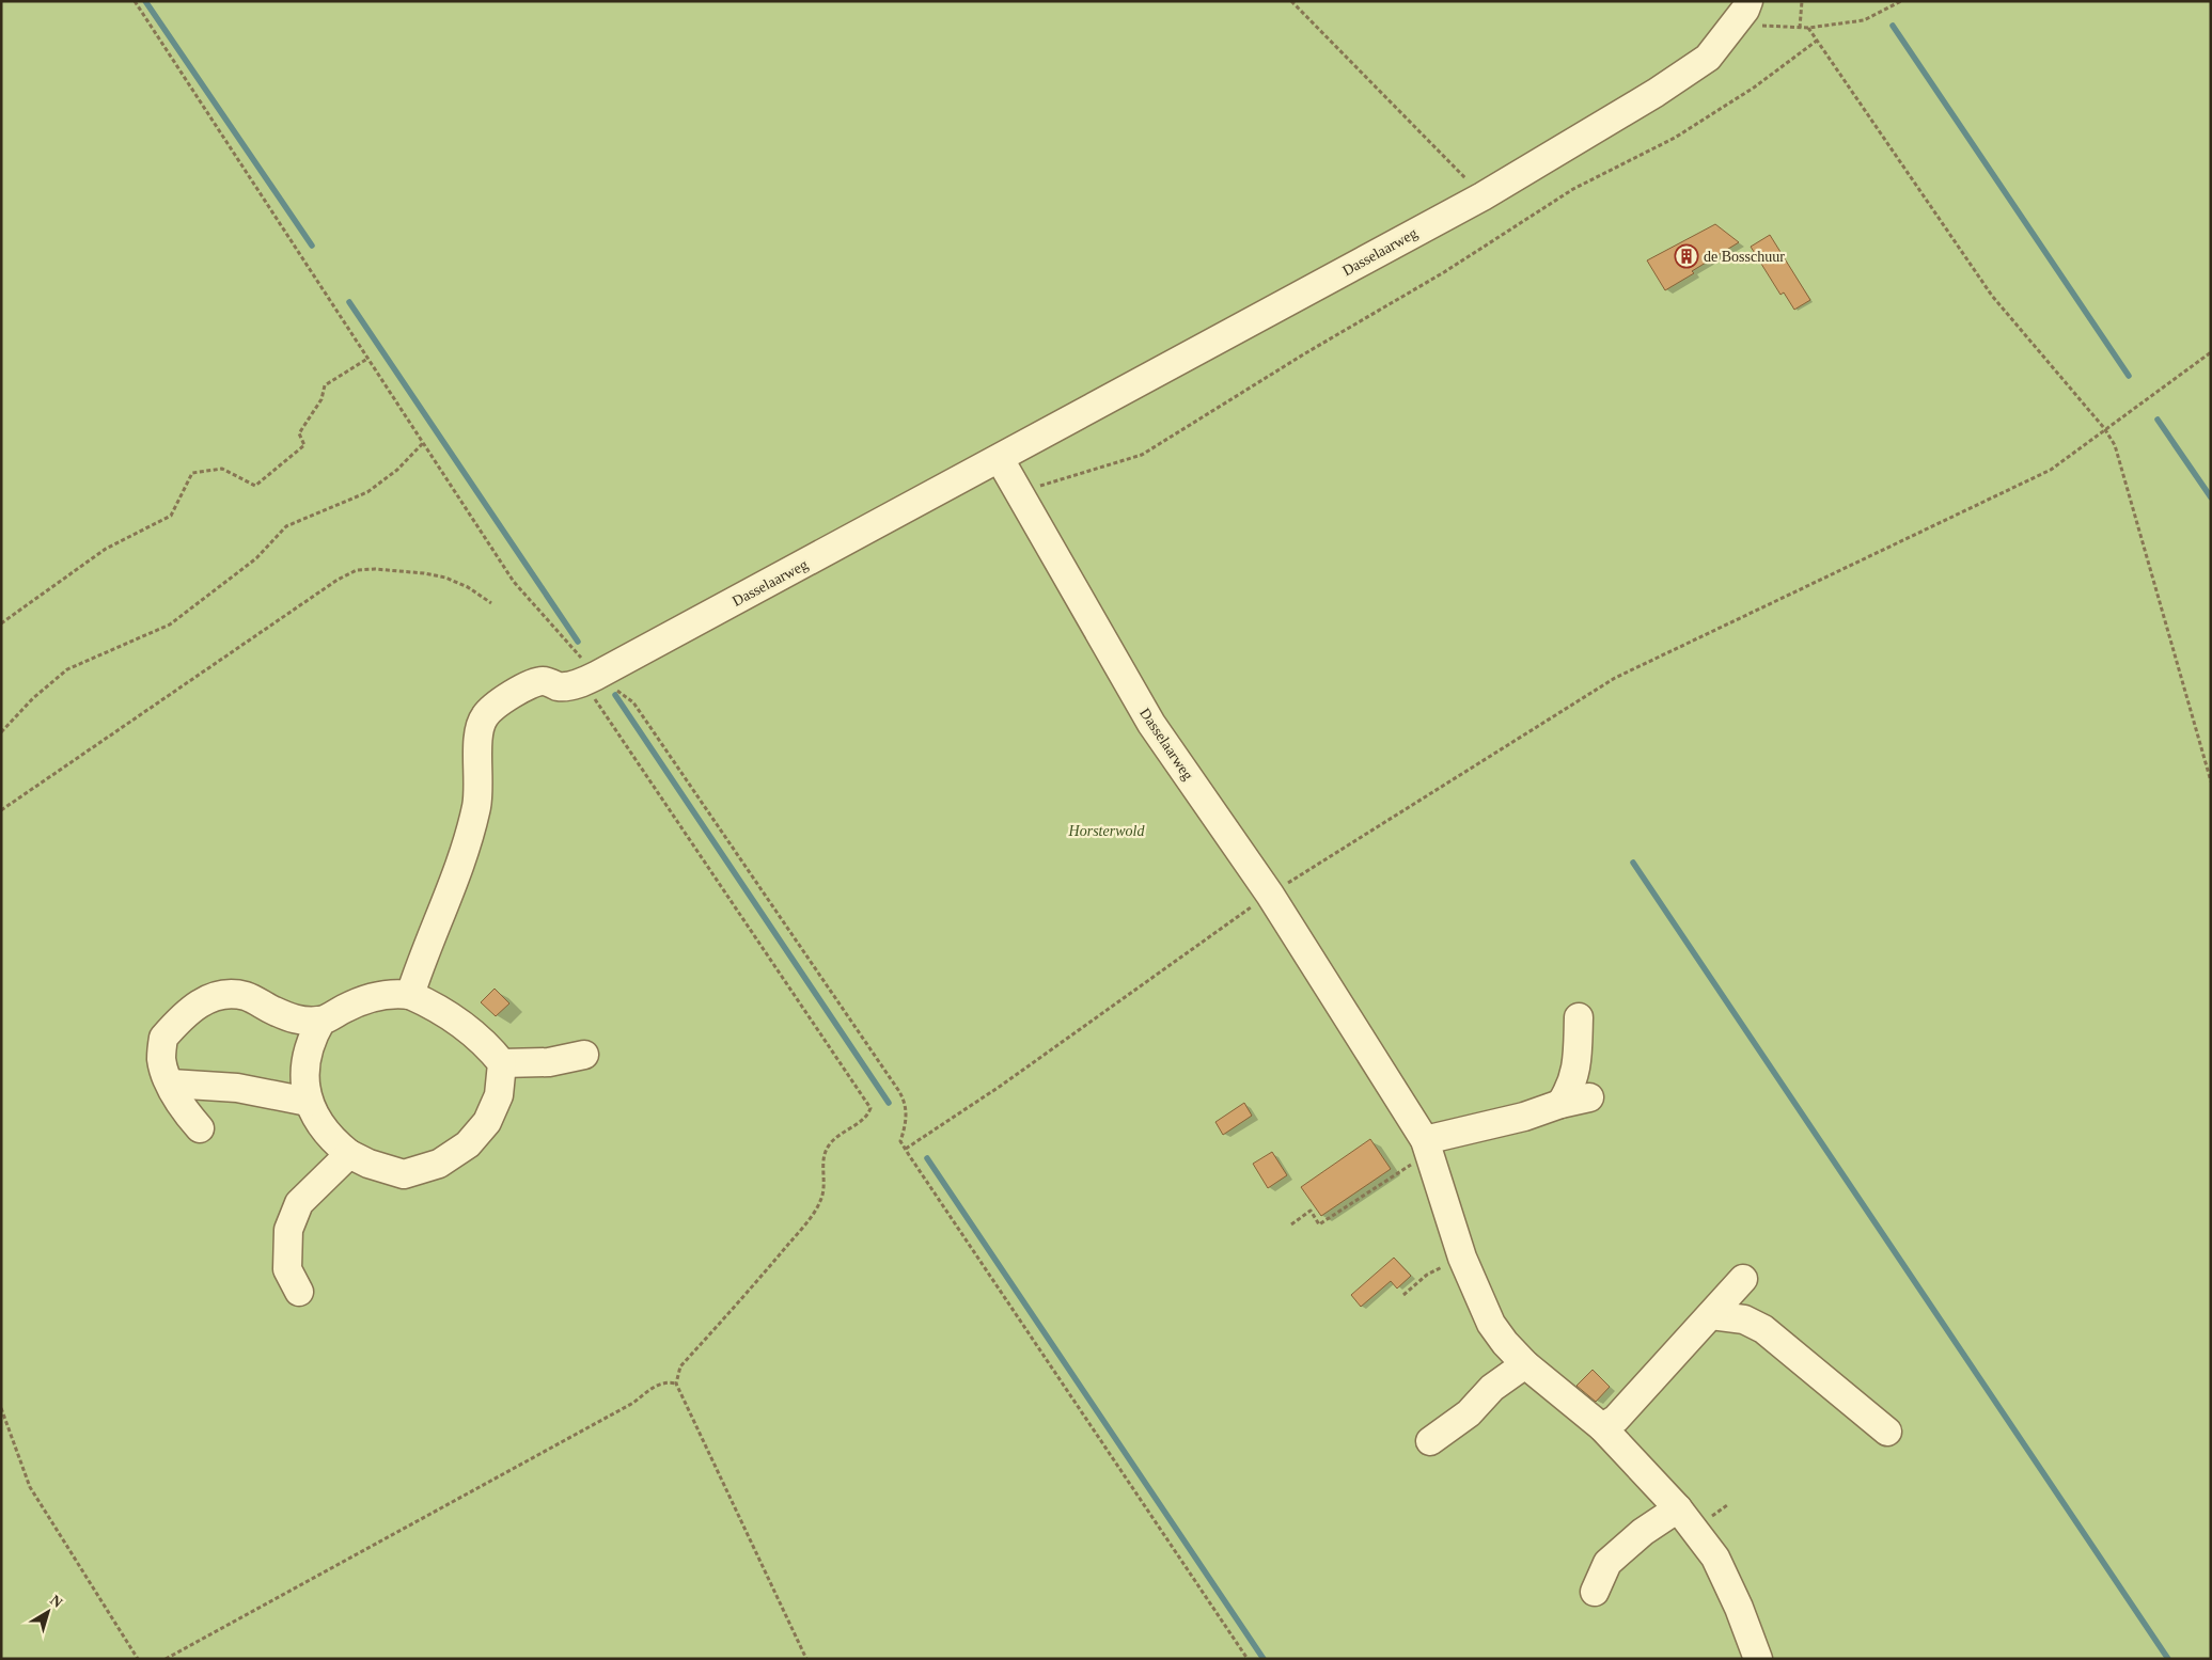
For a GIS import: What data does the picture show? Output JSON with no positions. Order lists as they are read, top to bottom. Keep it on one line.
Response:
{"streets":{"street":["Dasselaarweg"]},"parks":["Horsterwold"],"places":{"building":["de Bosschuur"]},"north":"top right"}
